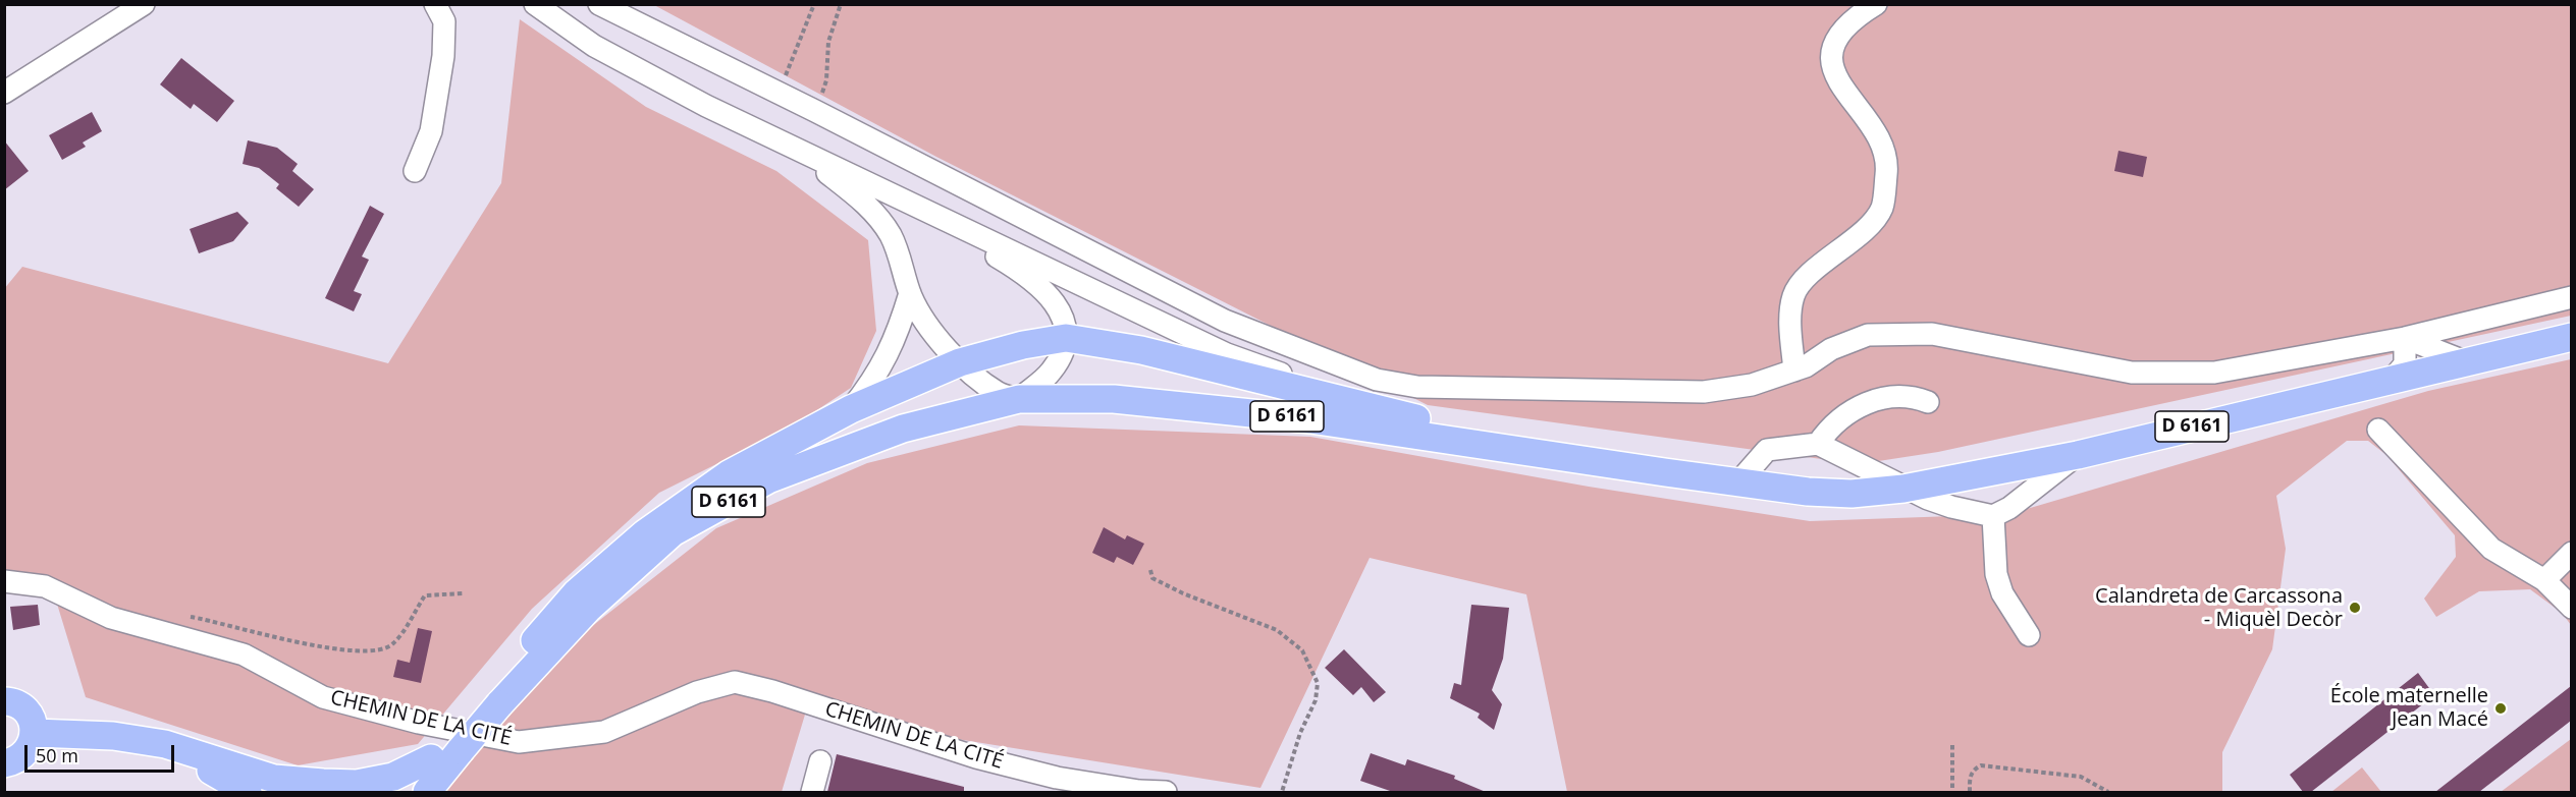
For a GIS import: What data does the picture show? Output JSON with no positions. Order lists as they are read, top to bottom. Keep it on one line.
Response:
{"streets":{"main road":["D 6161"],"street":["CHEMIN DE LA CITÉ"]},"places":["Calandreta de Carcassona - Miquèl Decòr","École maternelle Jean Macé"],"scale_bar":"50 m"}
